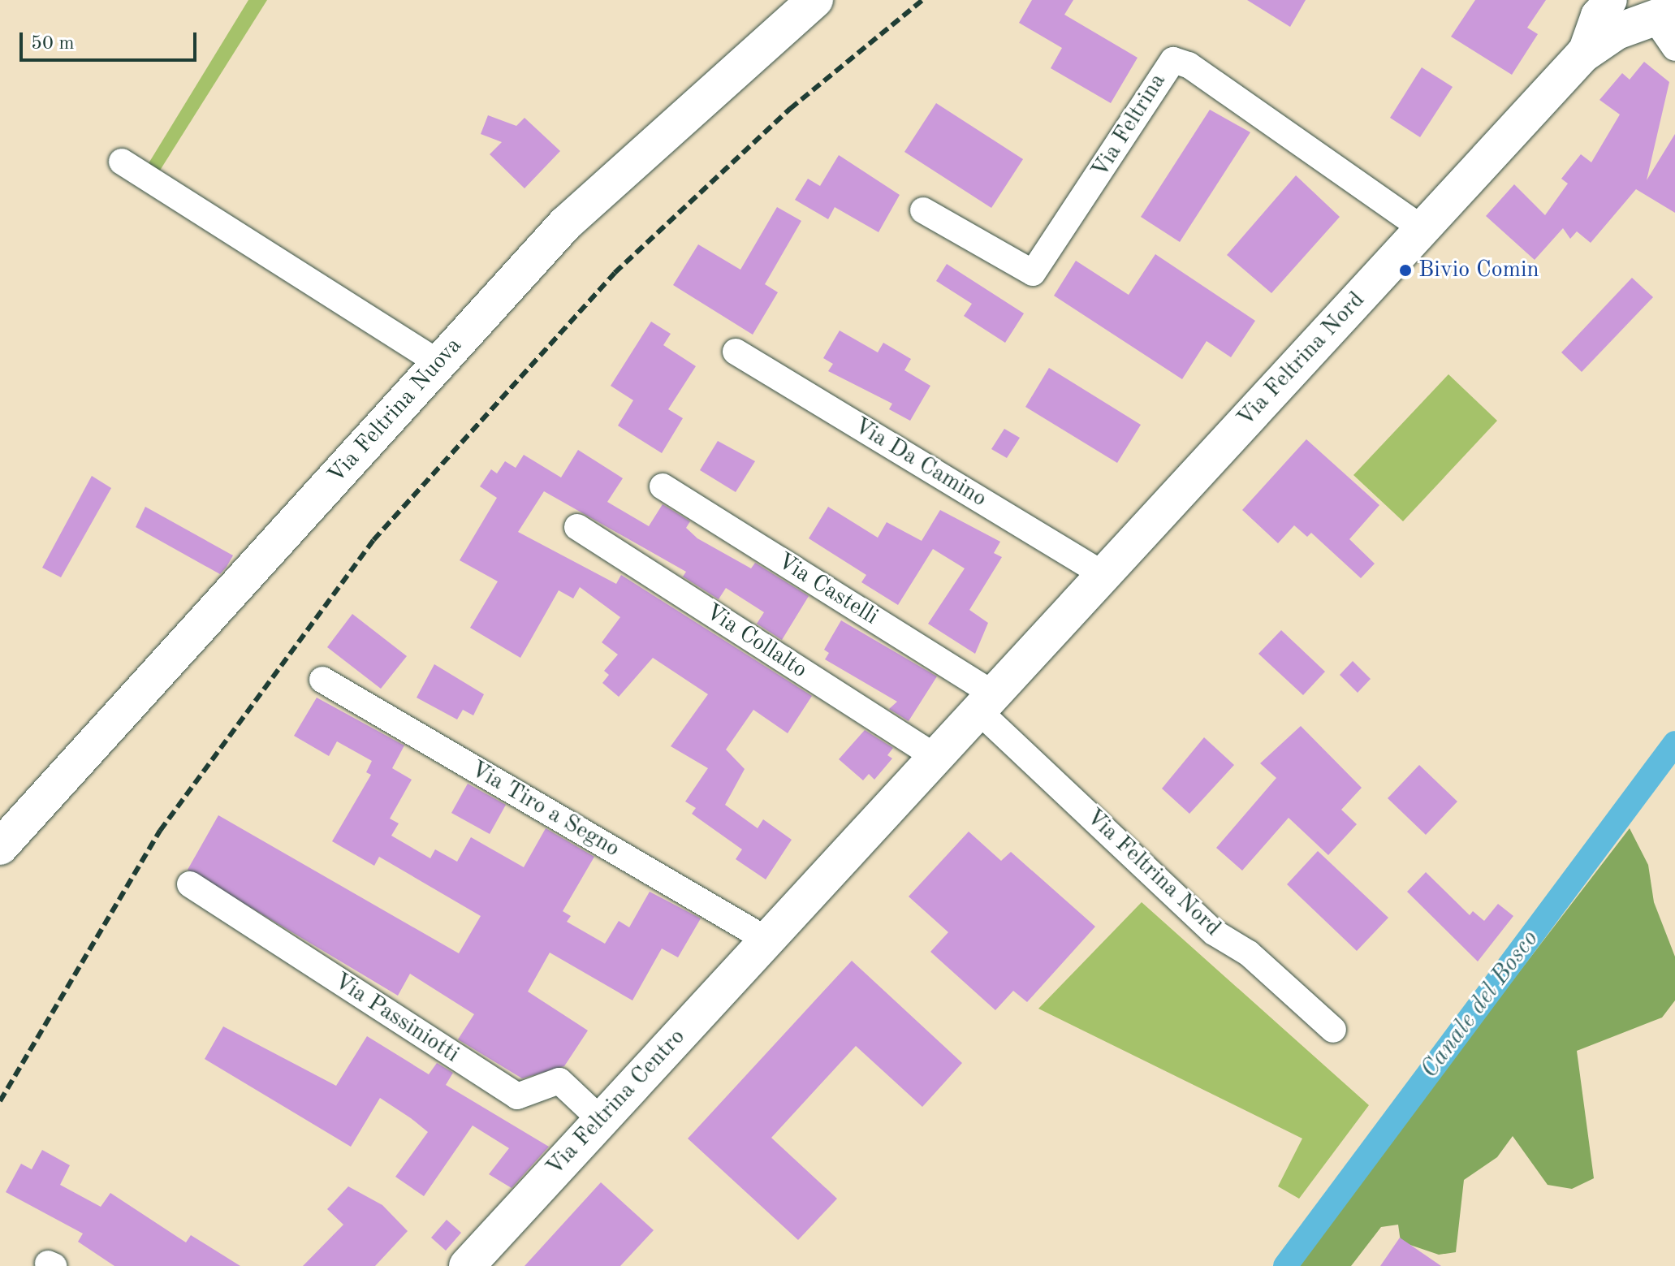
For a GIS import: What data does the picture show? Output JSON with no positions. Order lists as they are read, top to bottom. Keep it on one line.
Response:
{"streets":{"main road":["Via Feltrina Nord","Via Feltrina Nuova","Via Feltrina Centro"],"street":["Via Feltrina","Via Da Camino","Via Castelli","Via Collalto","Via Tiro a Segno","Via Passiniotti"]},"crossings":[["Via Feltrina","Via Feltrina Nord"],["Via Feltrina Nord","Via Da Camino"],["Via Feltrina Nord","Via Castelli"],["Via Feltrina Nord","Via Collalto"],["Via Feltrina Nord","Via Tiro a Segno"],["Via Feltrina Nord","Via Feltrina Centro"],["Via Tiro a Segno","Via Feltrina Centro"],["Via Passiniotti","Via Feltrina Centro"]],"water":["Canale del Bosco"],"places":["Bivio Comin"],"scale_bar":"50 m"}
